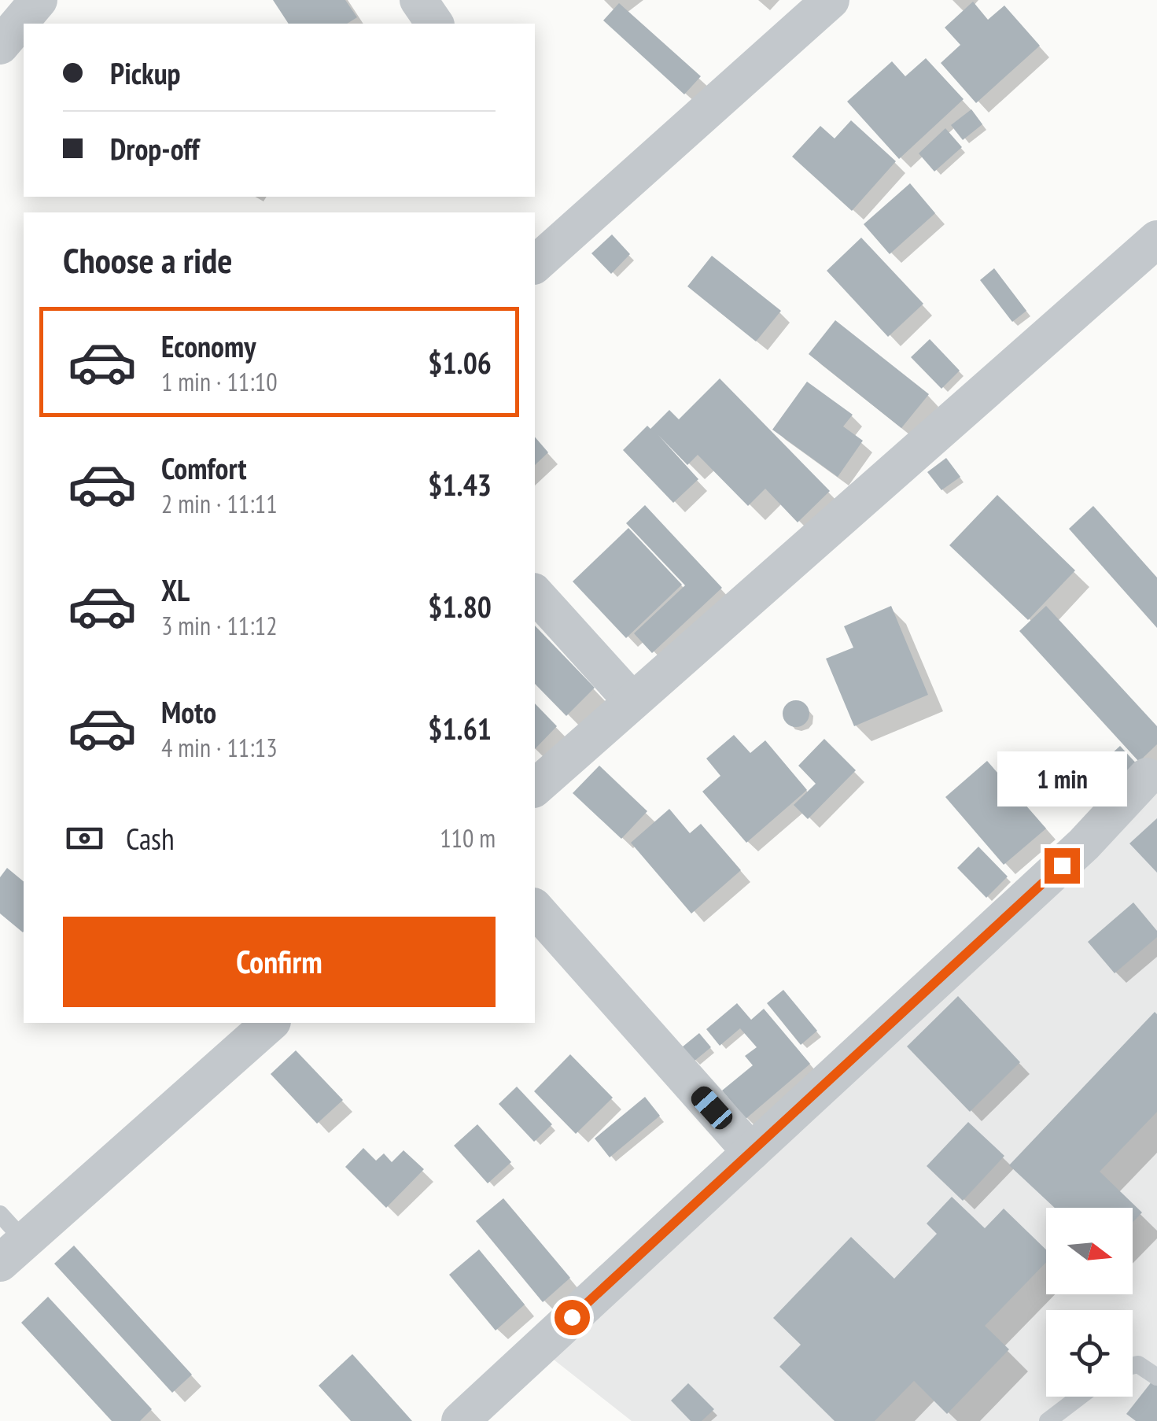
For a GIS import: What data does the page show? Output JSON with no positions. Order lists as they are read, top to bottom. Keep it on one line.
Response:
{"north":"right","page":{"banner":["Pickup","Drop-off"],"heading":"Choose a ride","list":[{"name":"Economy","note":"1 min · 11:10","value":"$1.06"},{"name":"Comfort","note":"2 min · 11:11","value":"$1.43"},{"name":"XL","note":"3 min · 11:12","value":"$1.80"},{"name":"Moto","note":"4 min · 11:13","value":"$1.61"}],"bubble":"1 min","pay":["Cash","110 m"],"buttons":"Confirm"}}
